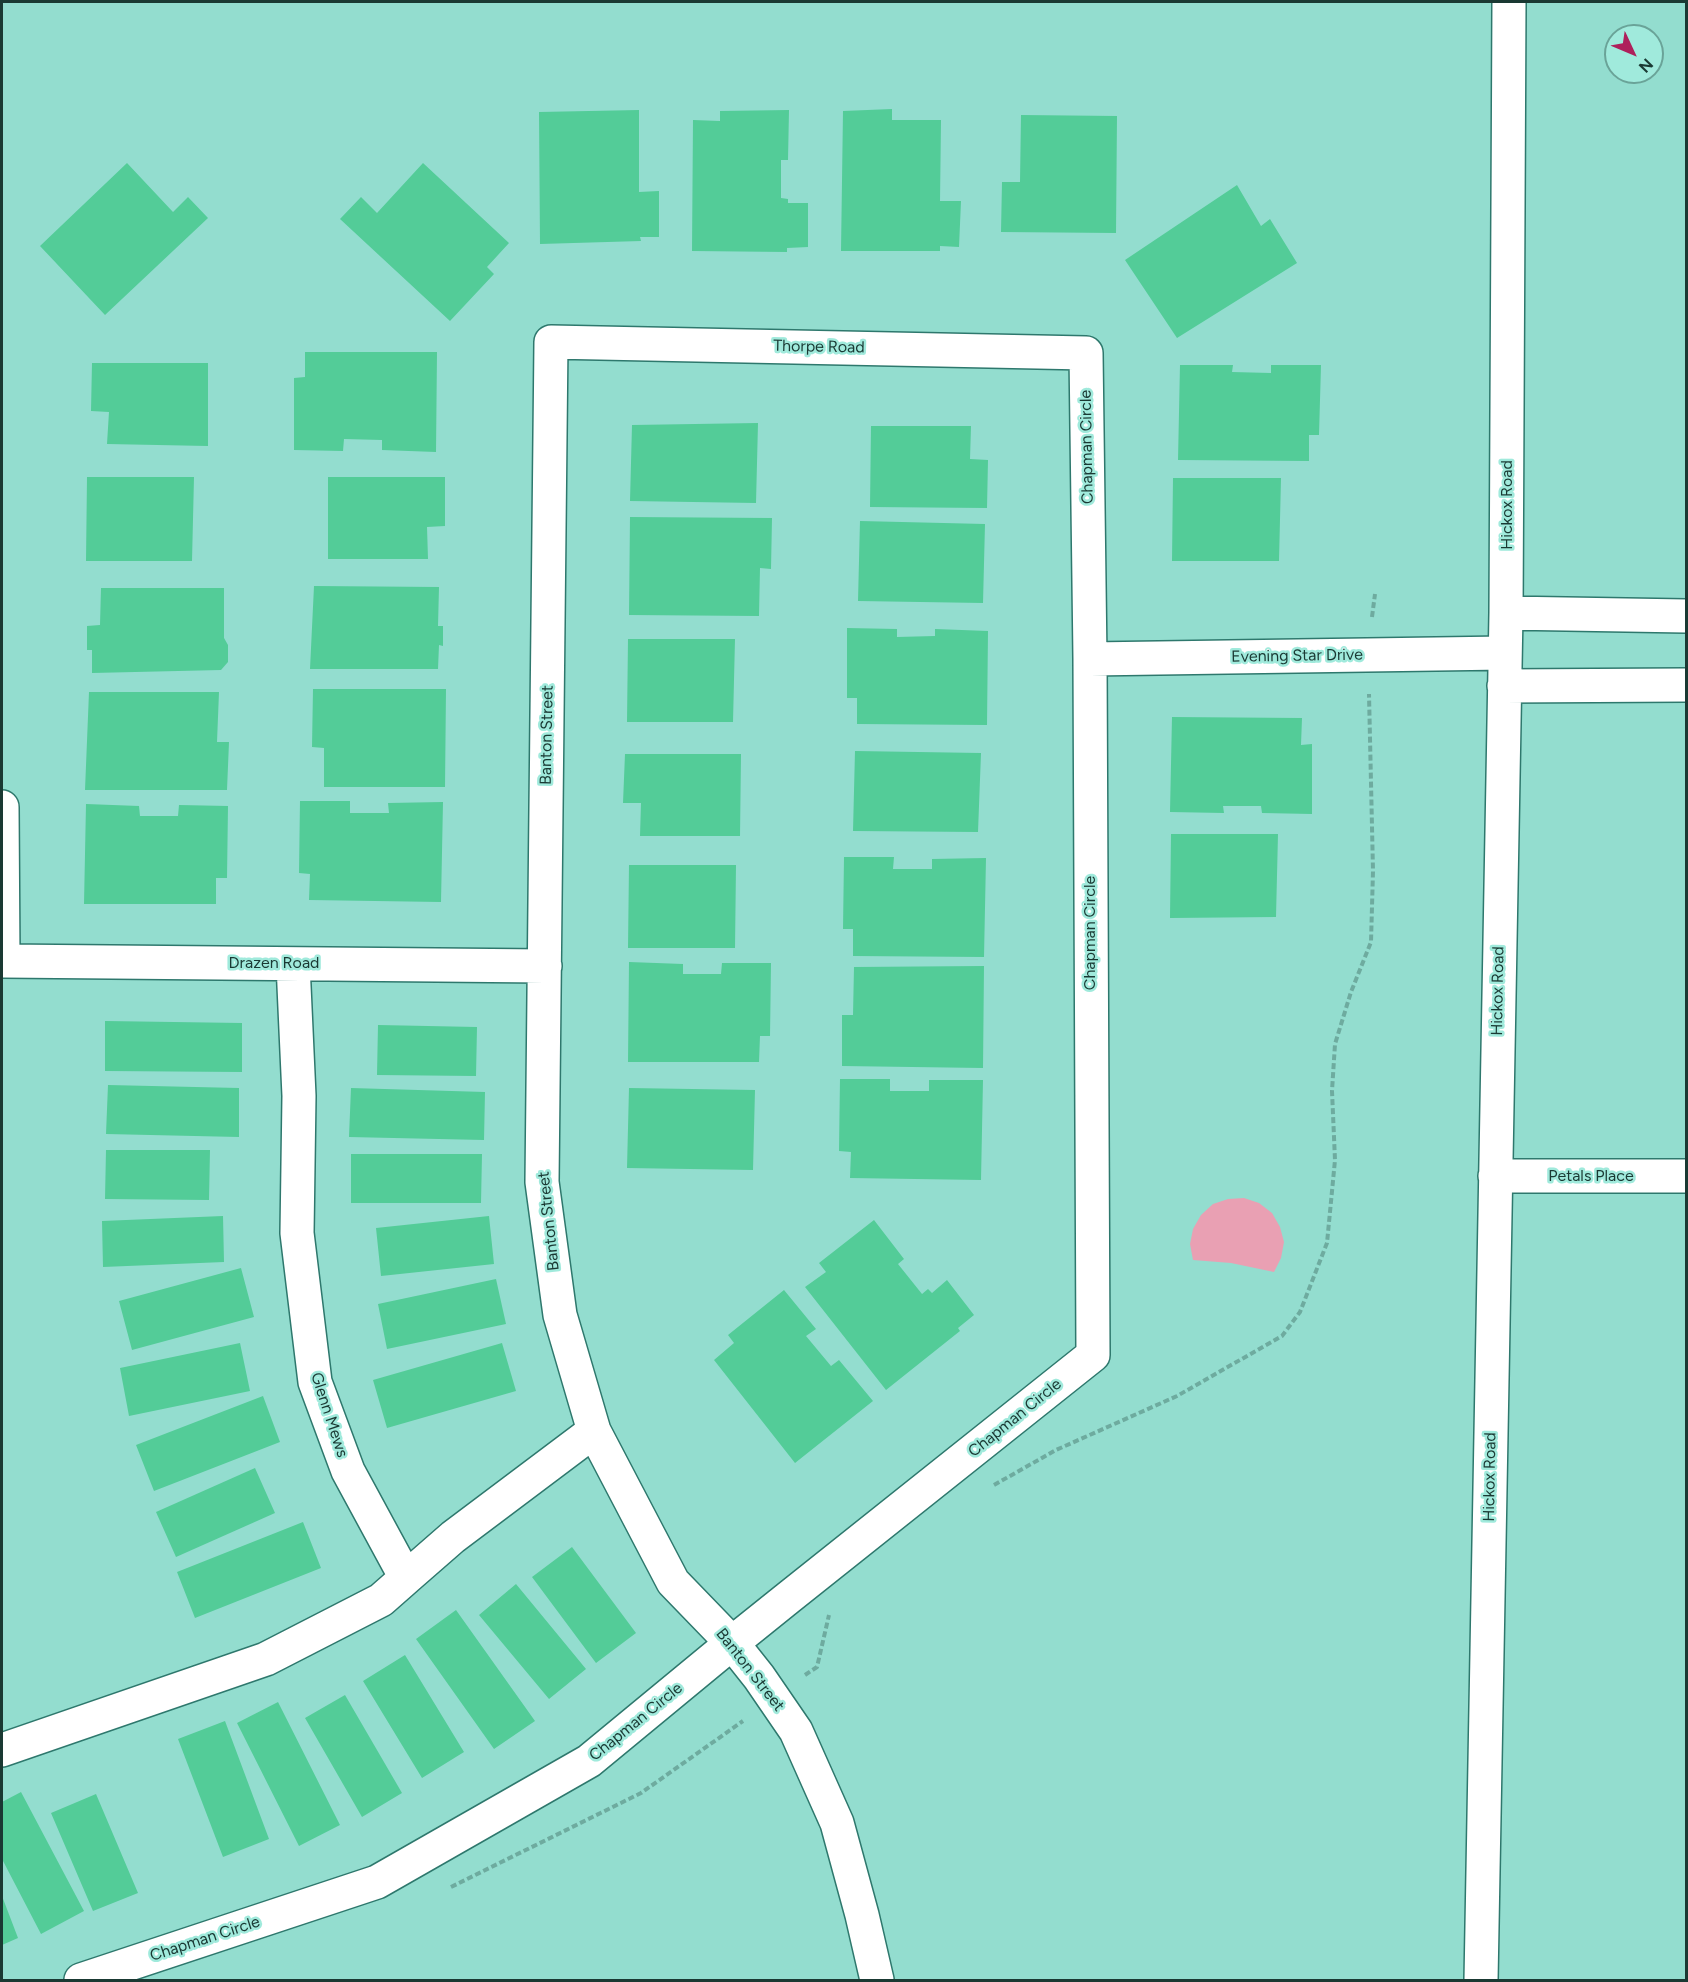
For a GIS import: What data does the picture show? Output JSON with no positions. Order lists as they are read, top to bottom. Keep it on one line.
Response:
{"streets":{"street":["Thorpe Road","Chapman Circle","Hickox Road","Evening Star Drive","Banton Street","Drazen Road","Petals Place","Glenn Mews"]},"crossings":[["Thorpe Road","Chapman Circle"],["Thorpe Road","Banton Street"],["Chapman Circle","Evening Star Drive"],["Chapman Circle","Banton Street"],["Hickox Road","Evening Star Drive"],["Hickox Road","Petals Place"],["Banton Street","Drazen Road"],["Drazen Road","Glenn Mews"]],"north":"bottom right"}
